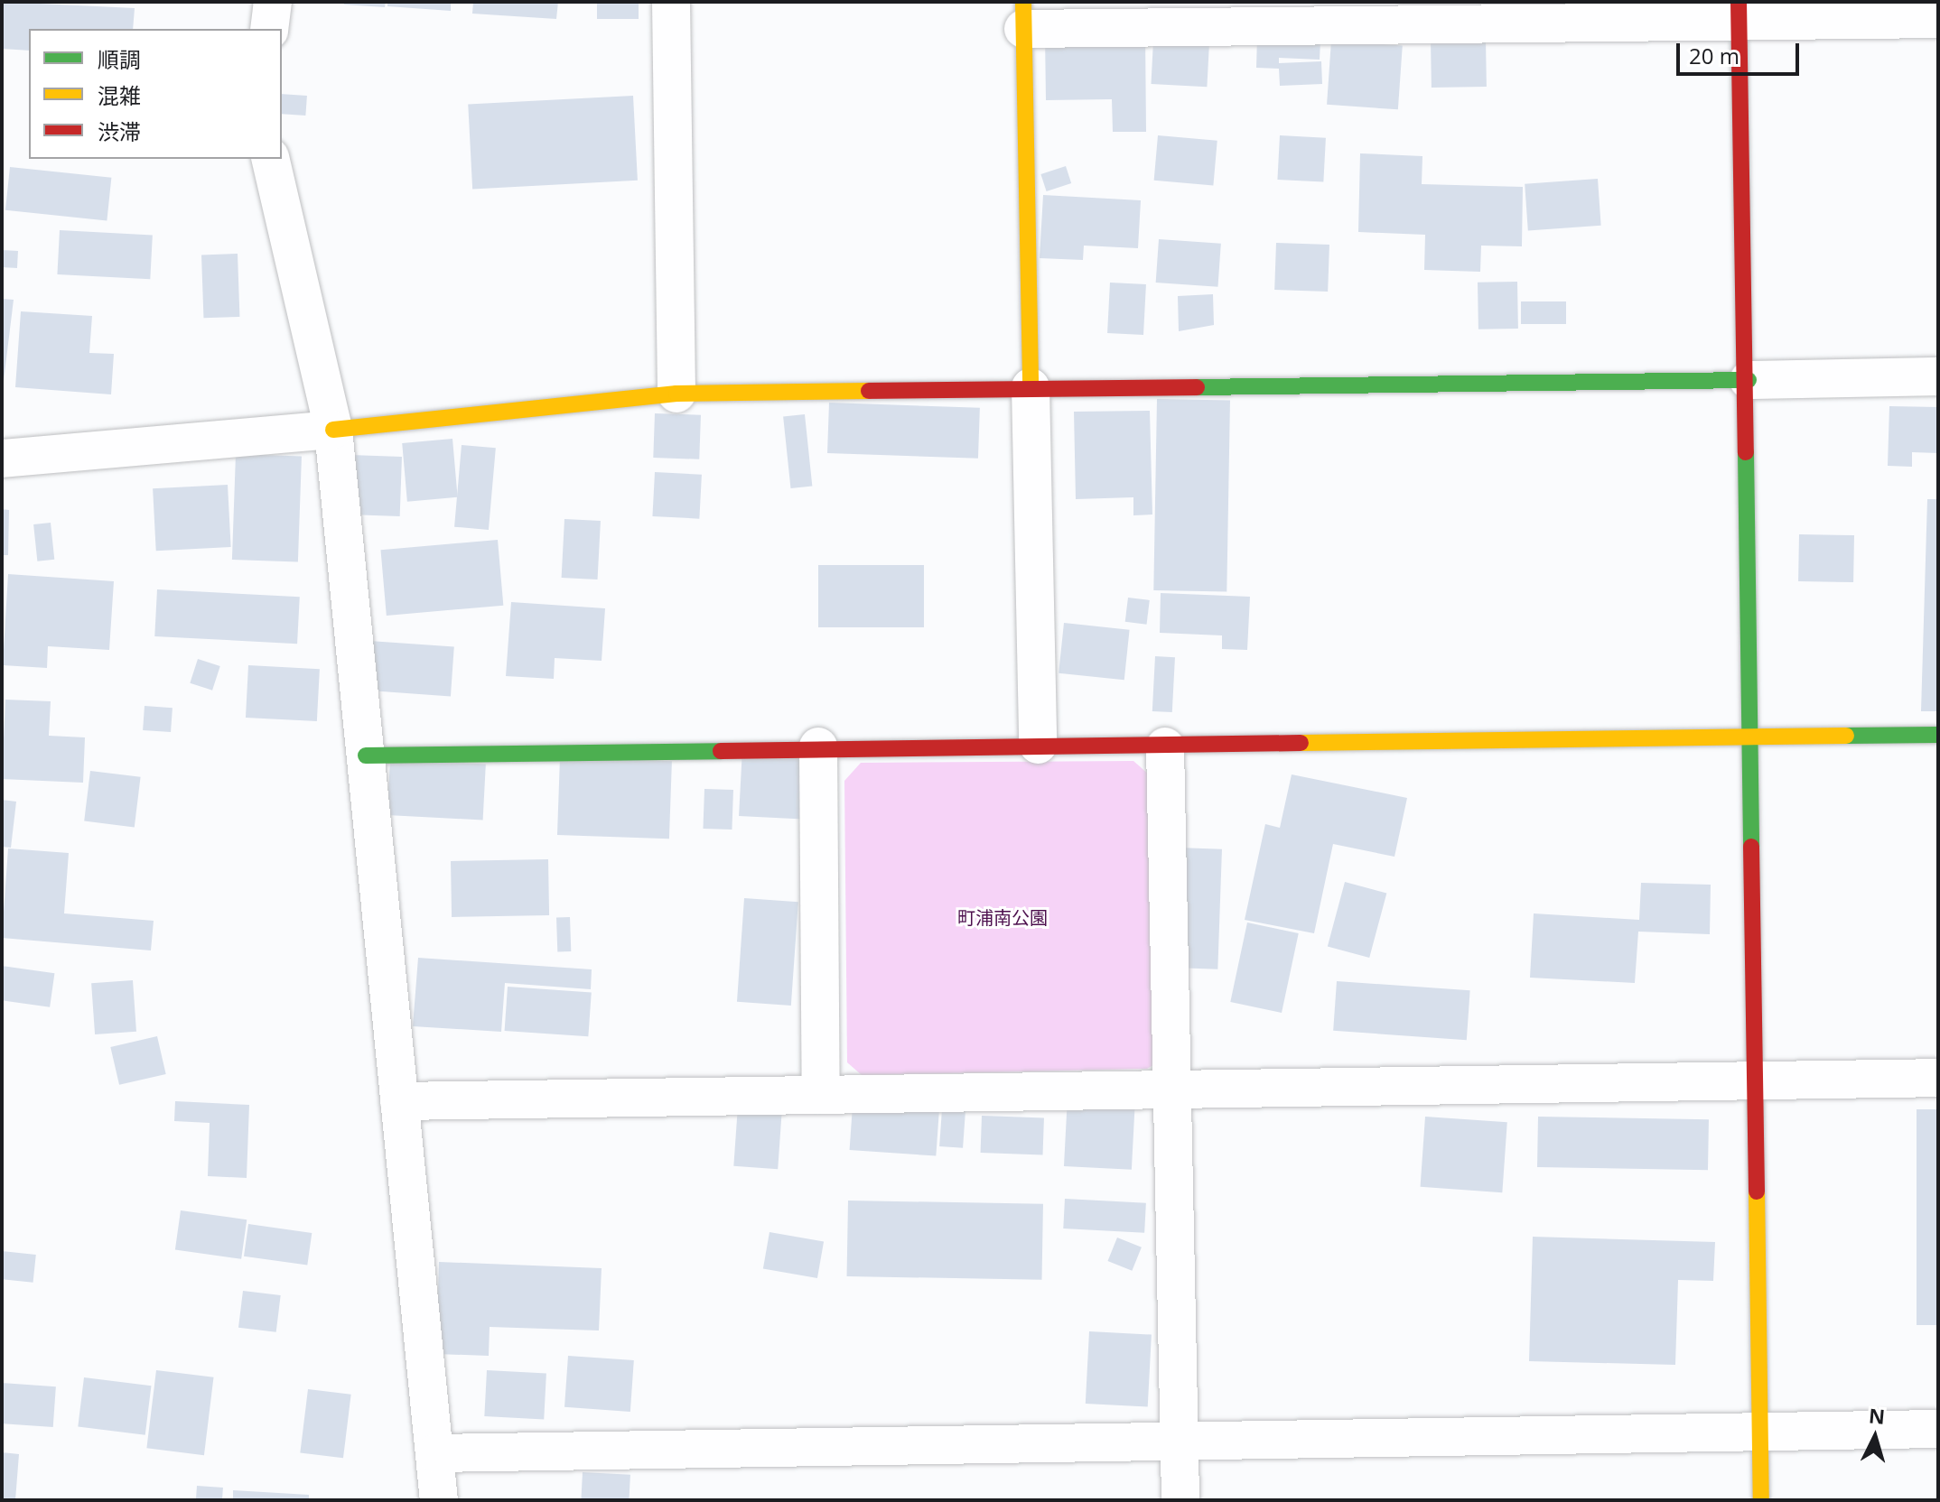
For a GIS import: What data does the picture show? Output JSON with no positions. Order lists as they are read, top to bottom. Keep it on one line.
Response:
{"parks":["町浦南公園"],"legend":["順調","混雑","渋滞"],"scale_bar":"20 m","north":"top"}
